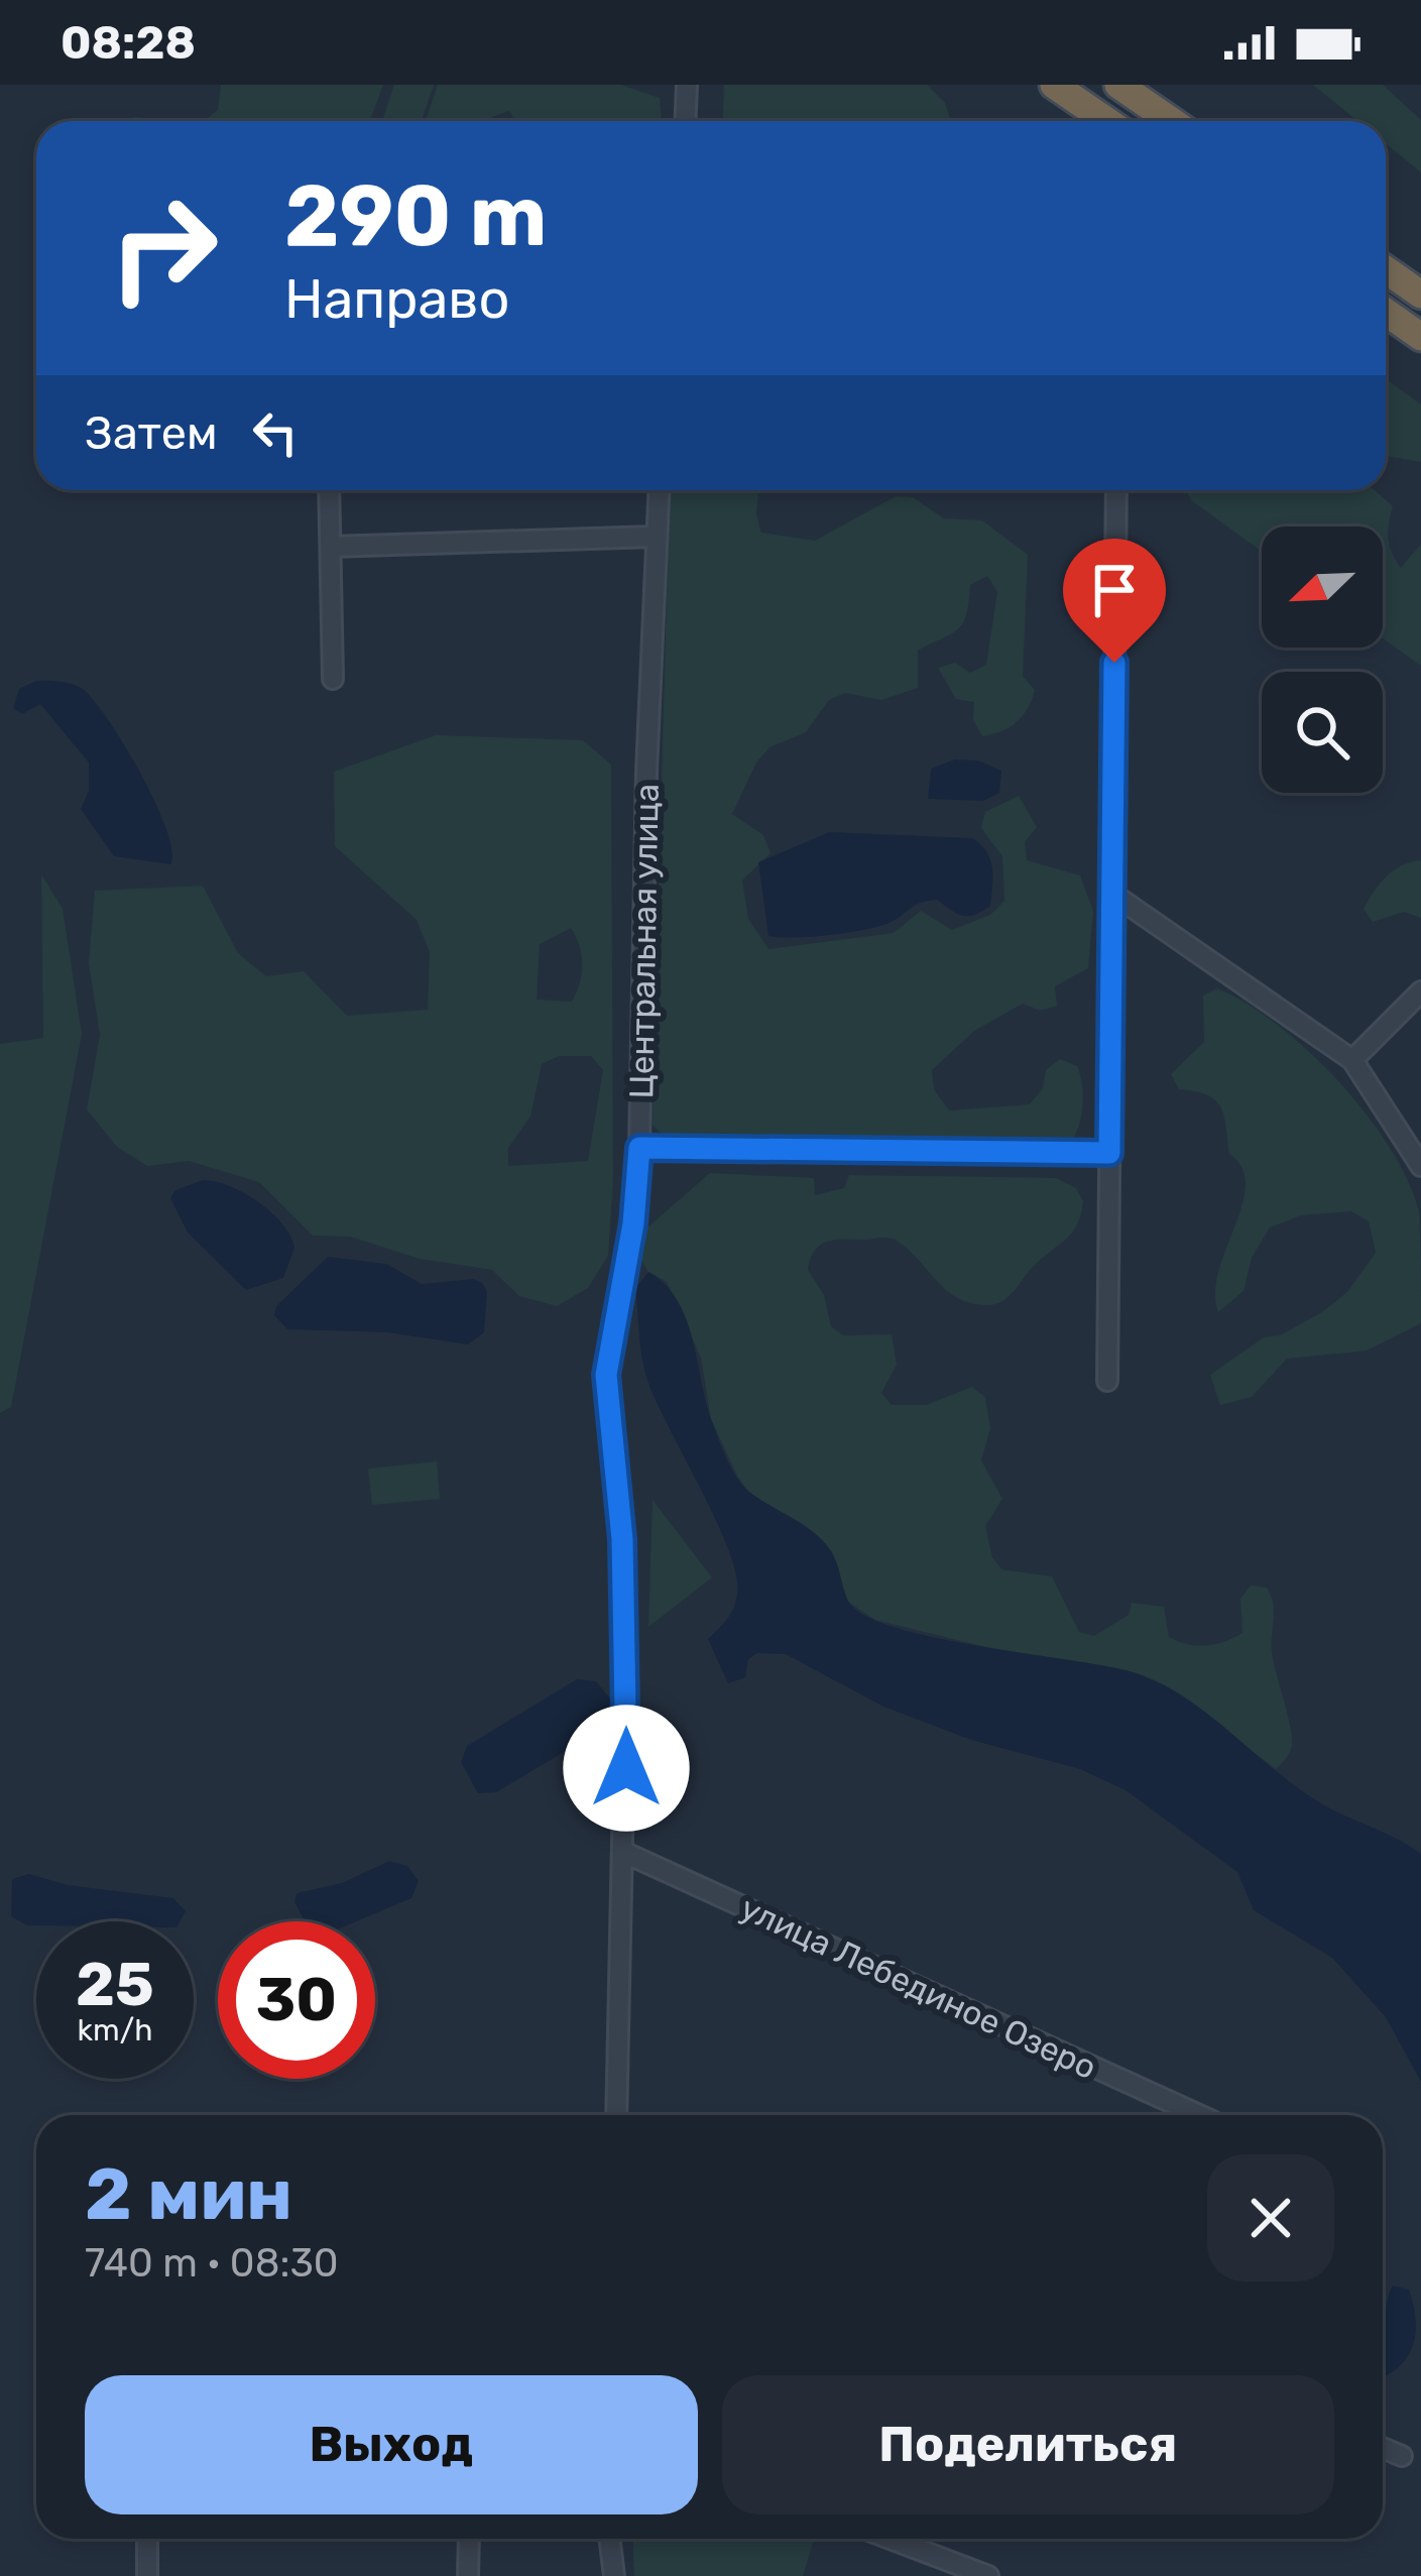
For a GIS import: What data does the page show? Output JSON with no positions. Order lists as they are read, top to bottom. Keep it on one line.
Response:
{"streets":{"street":["Центральная улица","улица Лебединое Озеро"]},"crossings":[["Центральная улица","улица Лебединое Озеро"]],"north":"bottom left","page":{"status":"08:28","turn":["290 m","Направо"],"then":"Затем","speed":"25 km/h","limit":"30","heading":["2 мин","740 m · 08:30"],"buttons":["Выход","Поделиться"]}}
